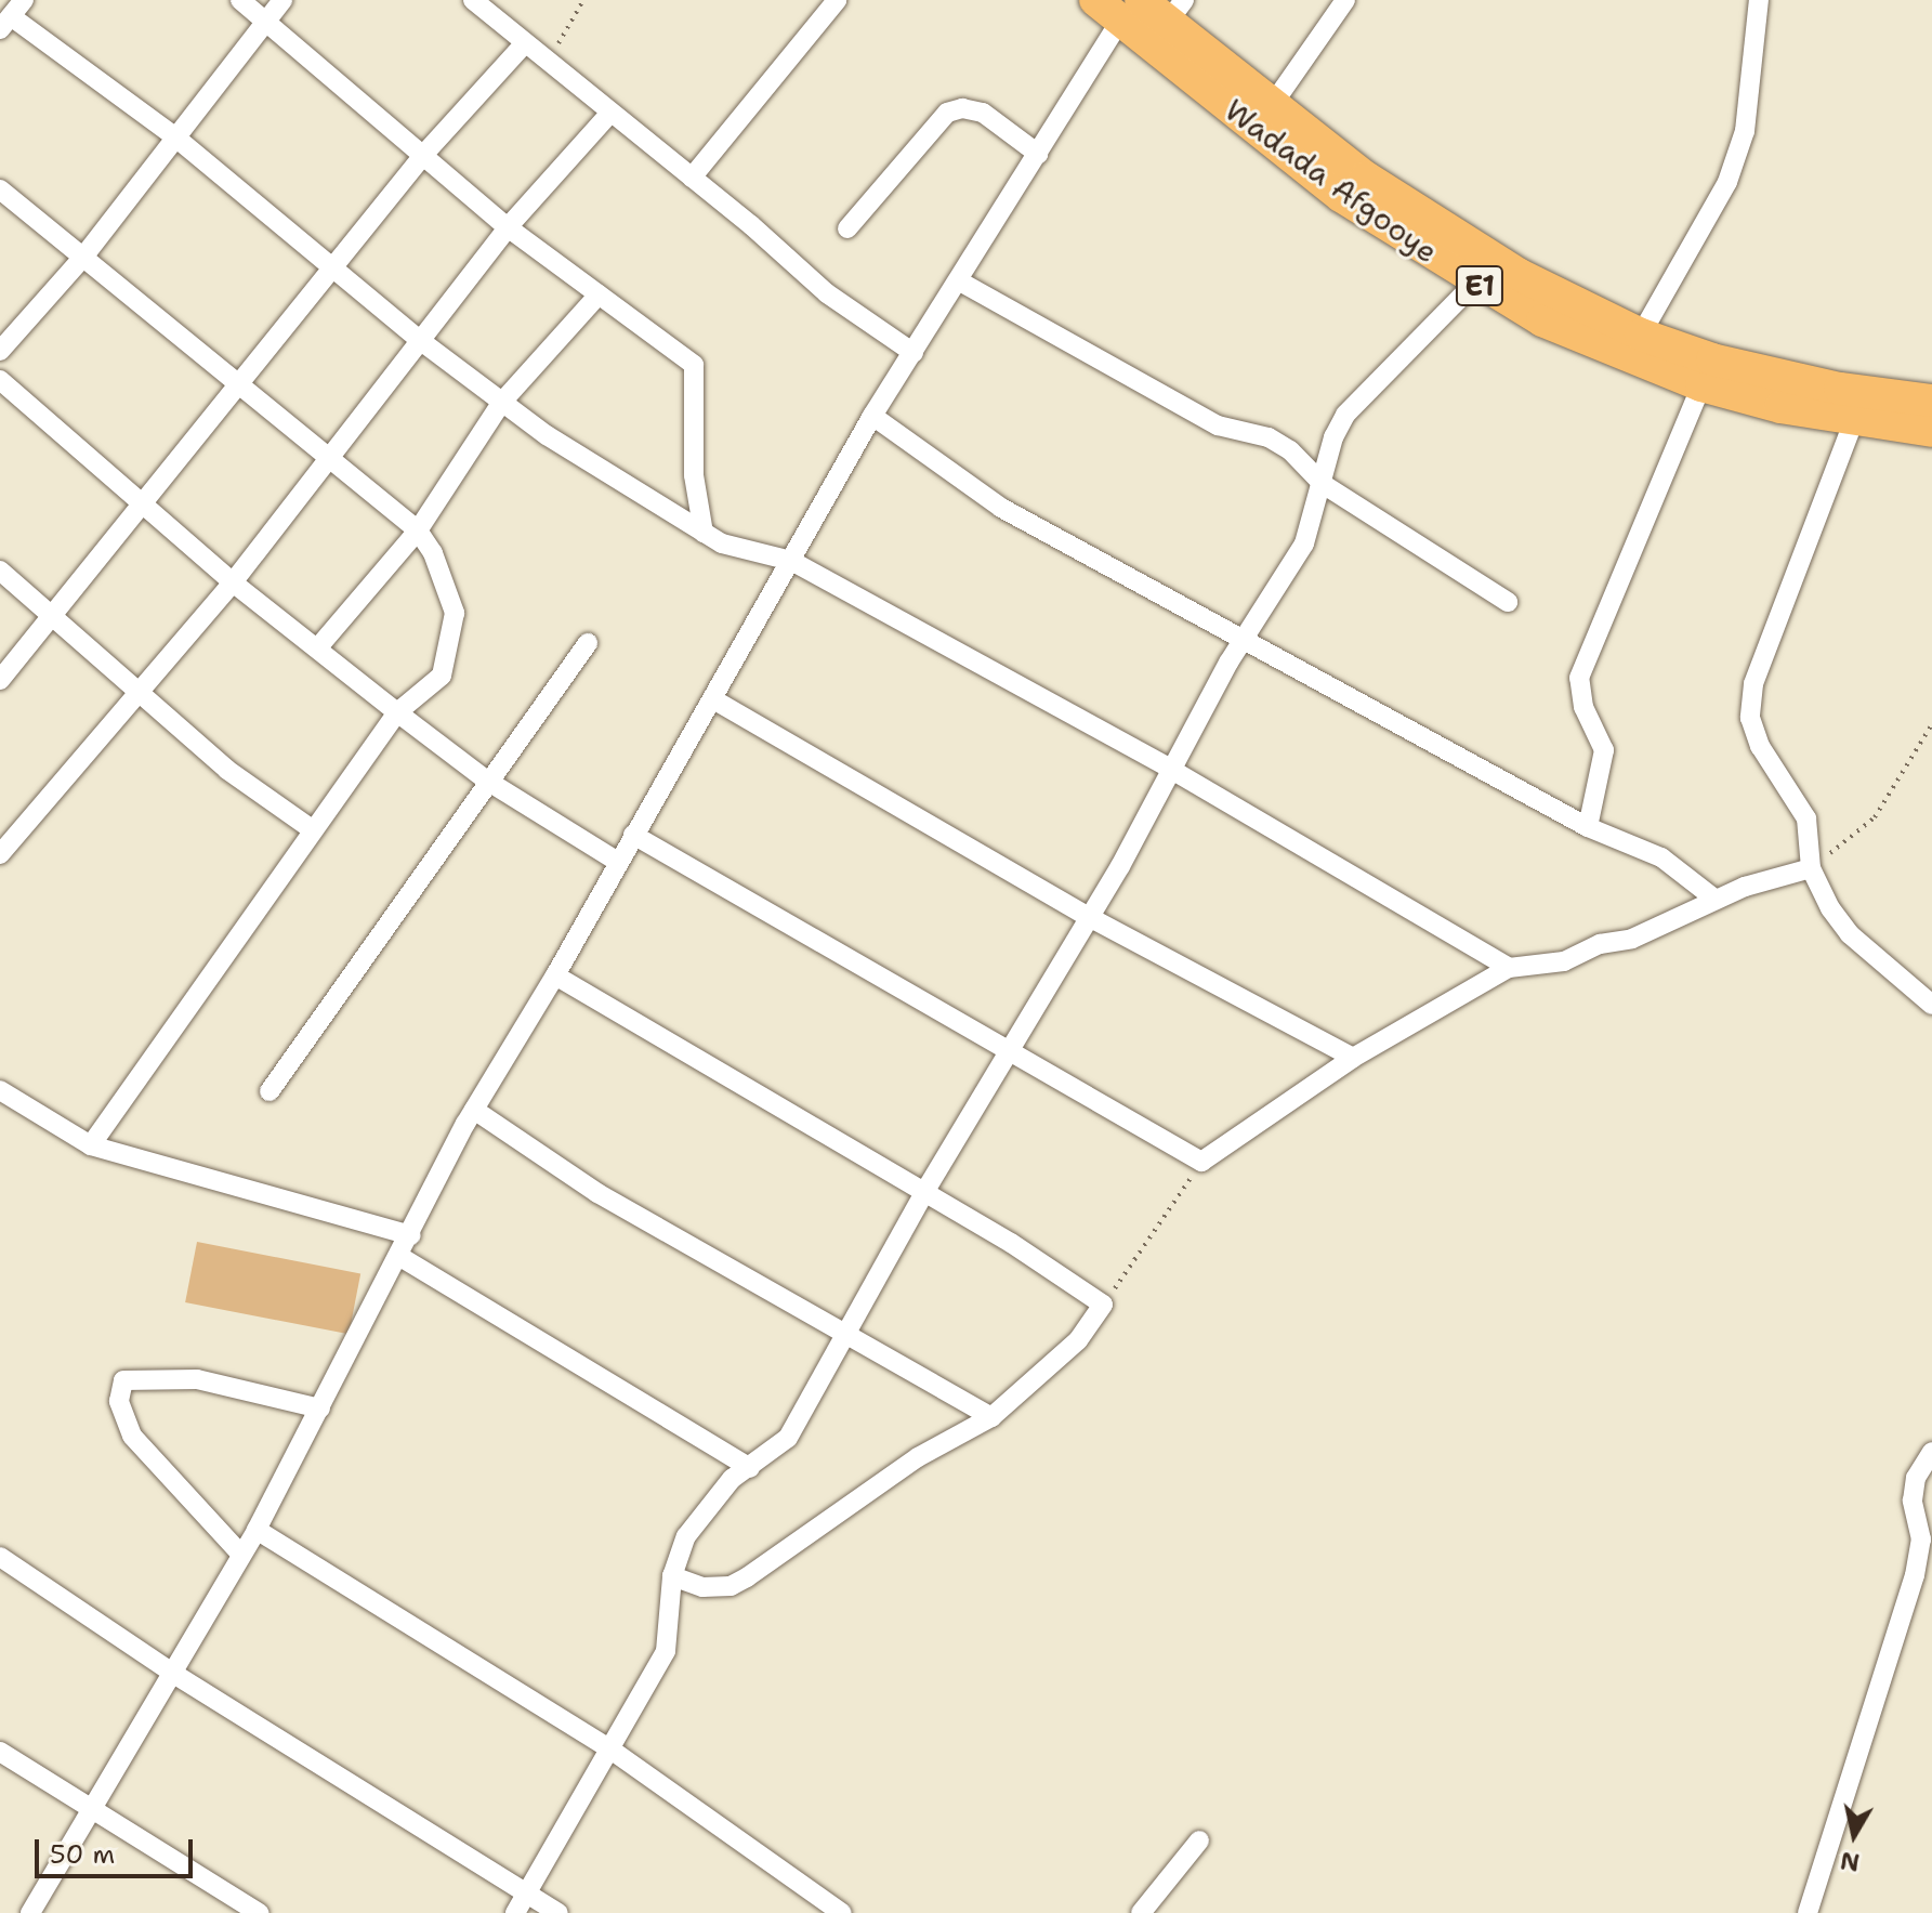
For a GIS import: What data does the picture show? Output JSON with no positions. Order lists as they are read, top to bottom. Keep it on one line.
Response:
{"streets":{"highway":["Wadada Afgooye","E1"]},"scale_bar":"50 m","north":"bottom"}
